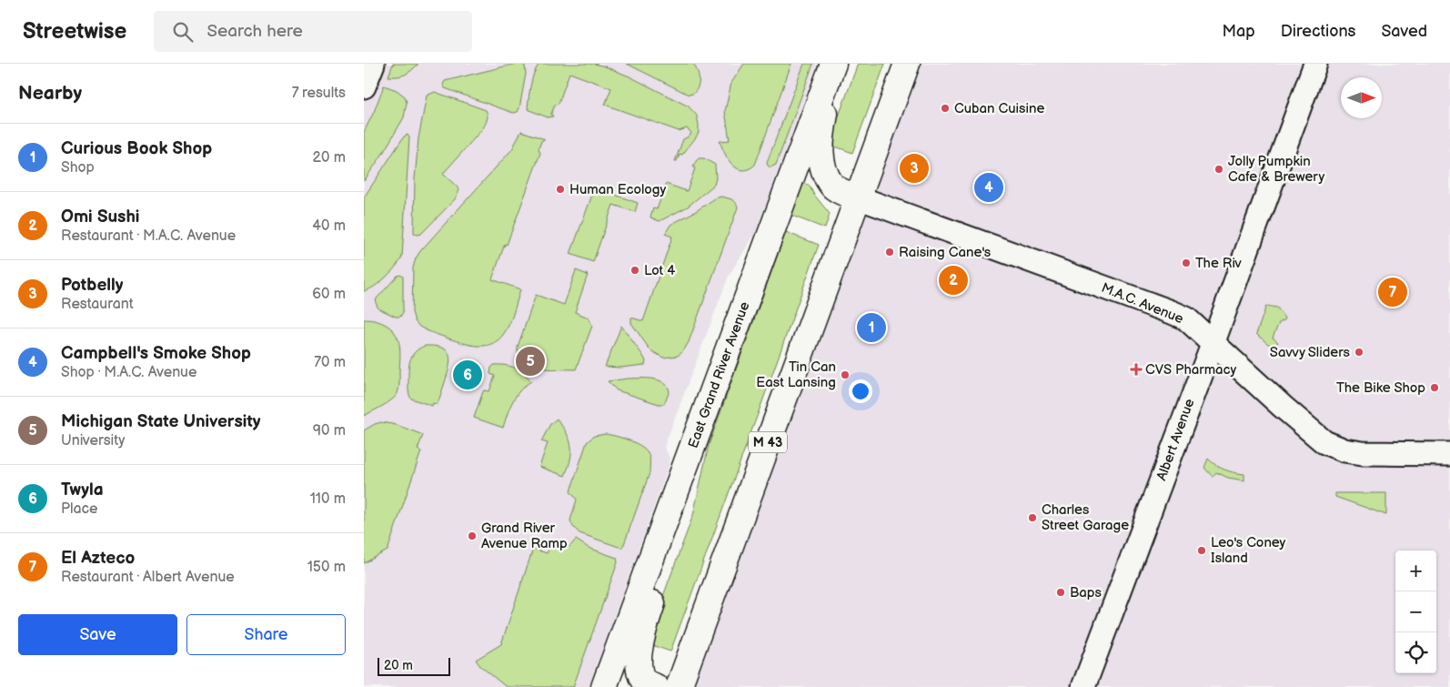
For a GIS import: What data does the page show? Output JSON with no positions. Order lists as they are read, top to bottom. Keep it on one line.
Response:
{"streets":{"main road":["East Grand River Avenue","M 43"],"street":["M.A.C. Avenue","Albert Avenue"]},"crossings":[["M.A.C. Avenue","Albert Avenue"],["M.A.C. Avenue","M 43"]],"places":{"other":["Cuban Cuisine","Jolly Pumpkin Cafe & Brewery","Human Ecology","Raising Cane's","The Riv","Lot 4","Savvy Sliders","Tin Can East Lansing","The Bike Shop","Charles Street Garage","Grand River Avenue Ramp","Leo's Coney Island","Baps"],"health":["CVS Pharmacy"]},"scale_bar":"20 m","north":"right","page":{"header":"Streetwise","search":"Search here","nav":["Map","Directions","Saved"],"heading":["Nearby","7 results"],"list":[{"mark":"1","name":"Curious Book Shop","note":"Shop","value":"20 m"},{"mark":"2","name":"Omi Sushi","note":"Restaurant · M.A.C. Avenue","value":"40 m"},{"mark":"3","name":"Potbelly","note":"Restaurant","value":"60 m"},{"mark":"4","name":"Campbell's Smoke Shop","note":"Shop · M.A.C. Avenue","value":"70 m"},{"mark":"5","name":"Michigan State University","note":"University","value":"90 m"},{"mark":"6","name":"Twyla","note":"Place","value":"110 m"},{"mark":"7","name":"El Azteco","note":"Restaurant · Albert Avenue","value":"150 m"}],"pins":["3","4","2","7","1","5","6"],"map_buttons":["+","−"],"buttons":["Save","Share"],"scale":"20 m"}}
